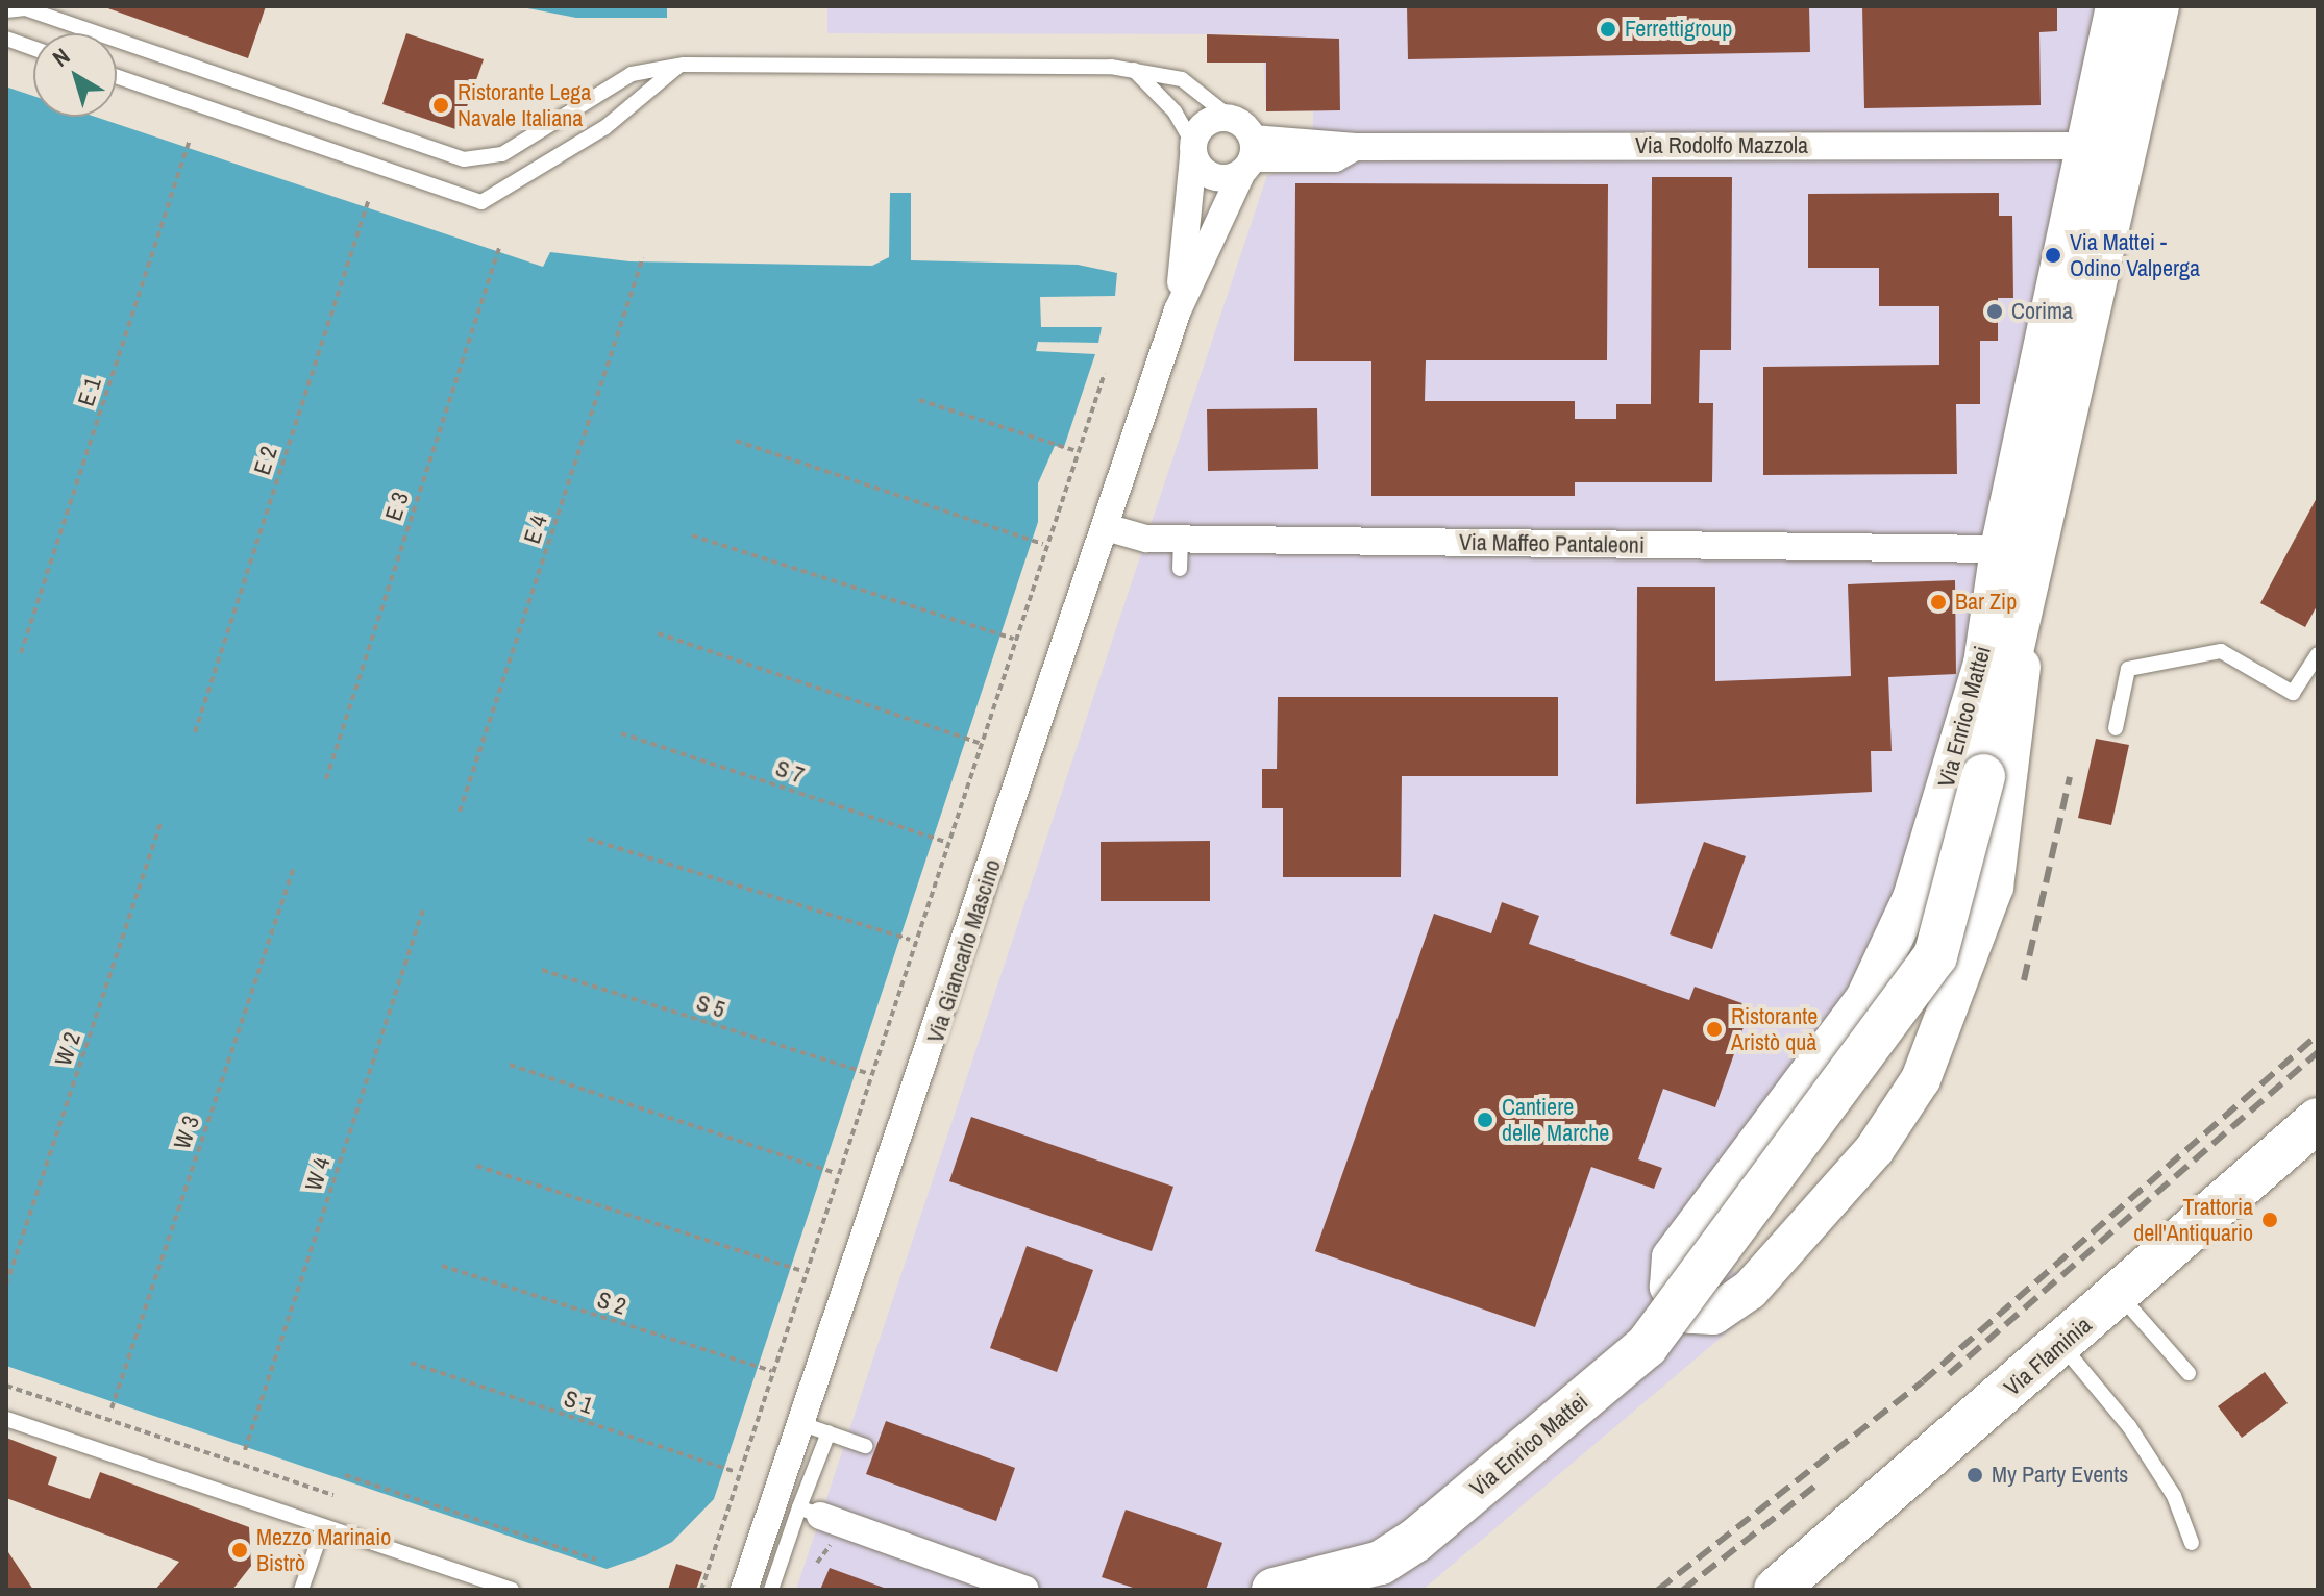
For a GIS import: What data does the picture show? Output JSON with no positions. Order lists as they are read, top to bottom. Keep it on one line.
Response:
{"streets":{"main road":["Via Enrico Mattei","Via Flaminia"],"street":["Via Rodolfo Mazzola","Via Maffeo Pantaleoni","Via Giancarlo Mascino"],"path":["E 1","E 2","E 3","E 4","S 7","S 5","W 2","W 3","W 4","S 2","S 1"]},"crossings":[["Via Rodolfo Mazzola","Via Enrico Mattei"],["Via Rodolfo Mazzola","Via Giancarlo Mascino"],["Via Maffeo Pantaleoni","Via Enrico Mattei"],["Via Maffeo Pantaleoni","Via Giancarlo Mascino"]],"places":["Ferrettigroup","Ristorante Lega Navale Italiana","Via Mattei - Odino Valperga","Corima","Bar Zip","Ristorante Aristò quà","Cantiere delle Marche","Trattoria dell'Antiquario","My Party Events","Mezzo Marinaio Bistrò"],"north":"top left"}
